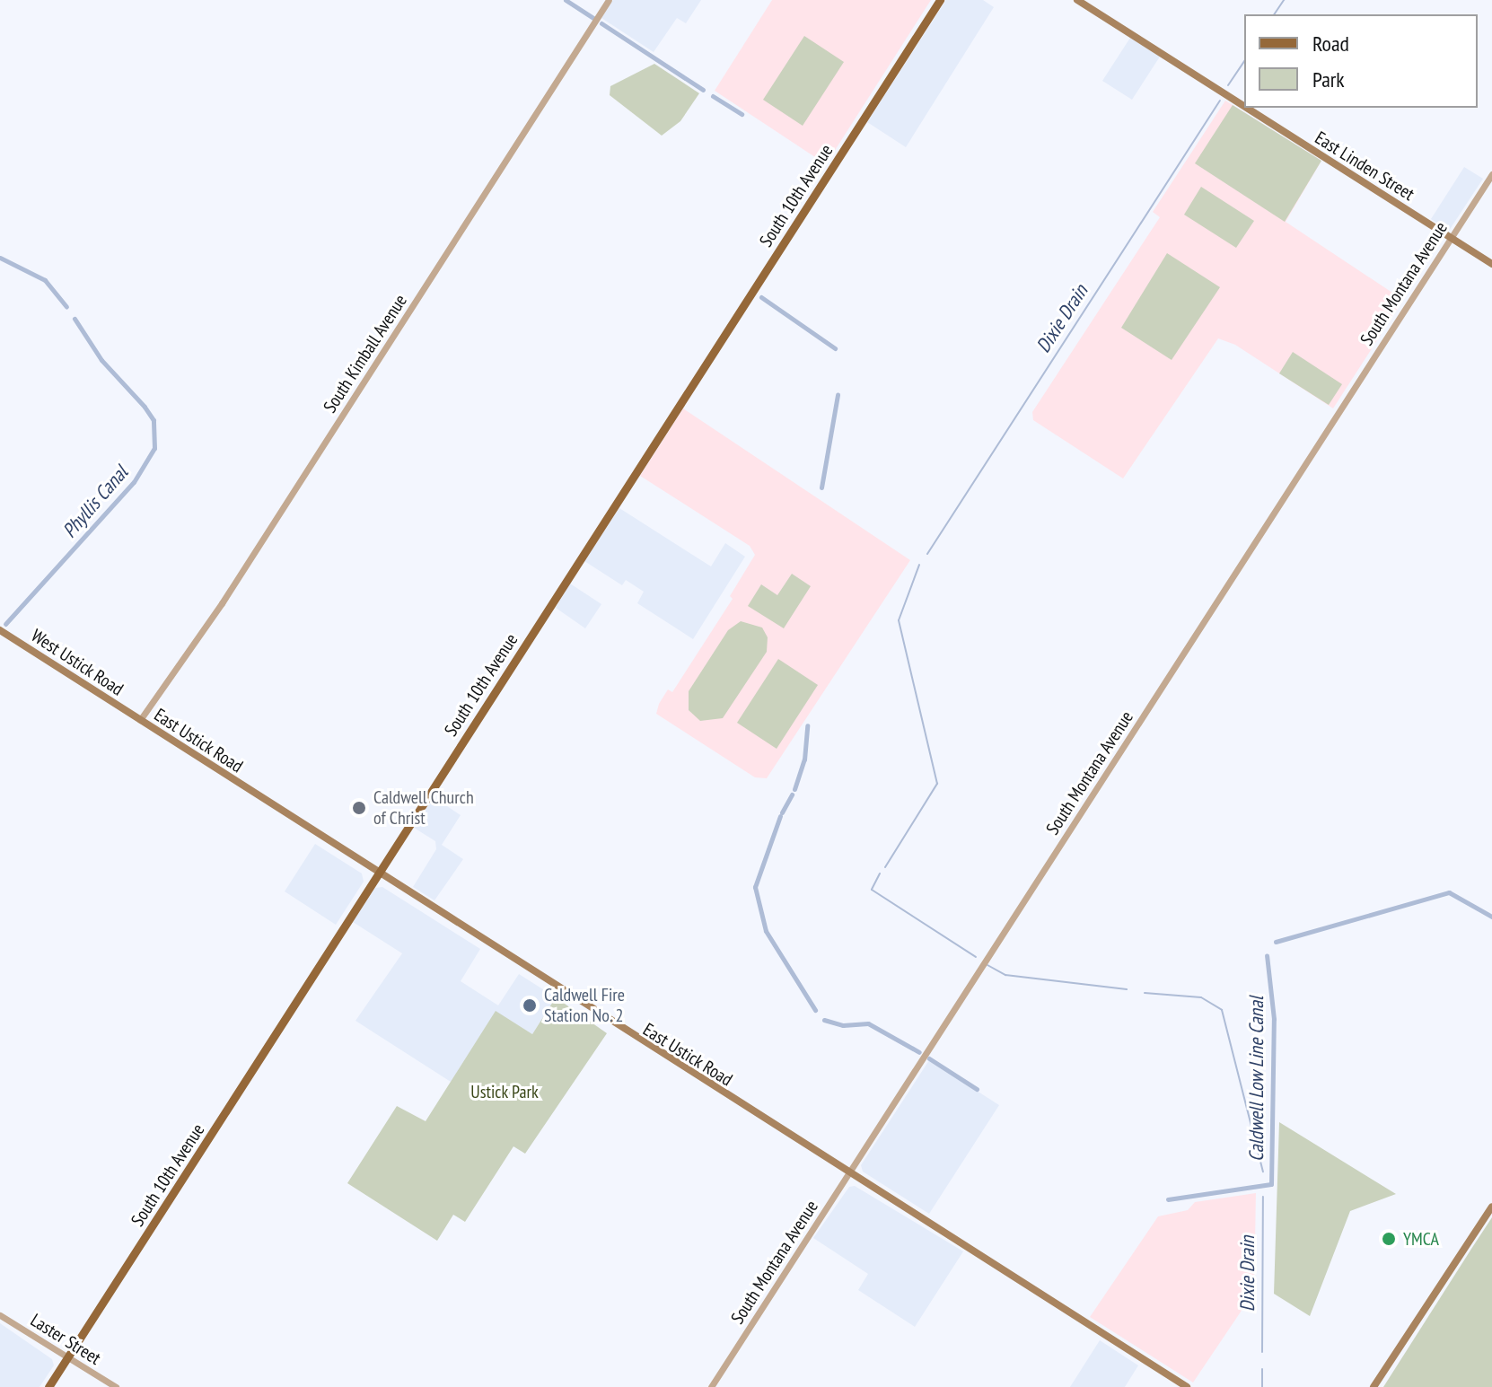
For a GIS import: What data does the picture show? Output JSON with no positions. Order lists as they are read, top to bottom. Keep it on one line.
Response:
{"streets":{"main road":["East Linden Street","South 10th Avenue","West Ustick Road","East Ustick Road"],"street":["South Montana Avenue","South Kimball Avenue","Laster Street"]},"crossings":[["East Linden Street","South Montana Avenue"],["South 10th Avenue","East Ustick Road"],["South 10th Avenue","Laster Street"],["South Montana Avenue","East Ustick Road"],["South Kimball Avenue","West Ustick Road"],["South Kimball Avenue","East Ustick Road"],["West Ustick Road","East Ustick Road"]],"water":["Dixie Drain","Phyllis Canal","Caldwell Low Line Canal"],"parks":["Ustick Park"],"places":["Caldwell Church of Christ","Caldwell Fire Station No. 2","YMCA"],"legend":["Road","Park"]}
